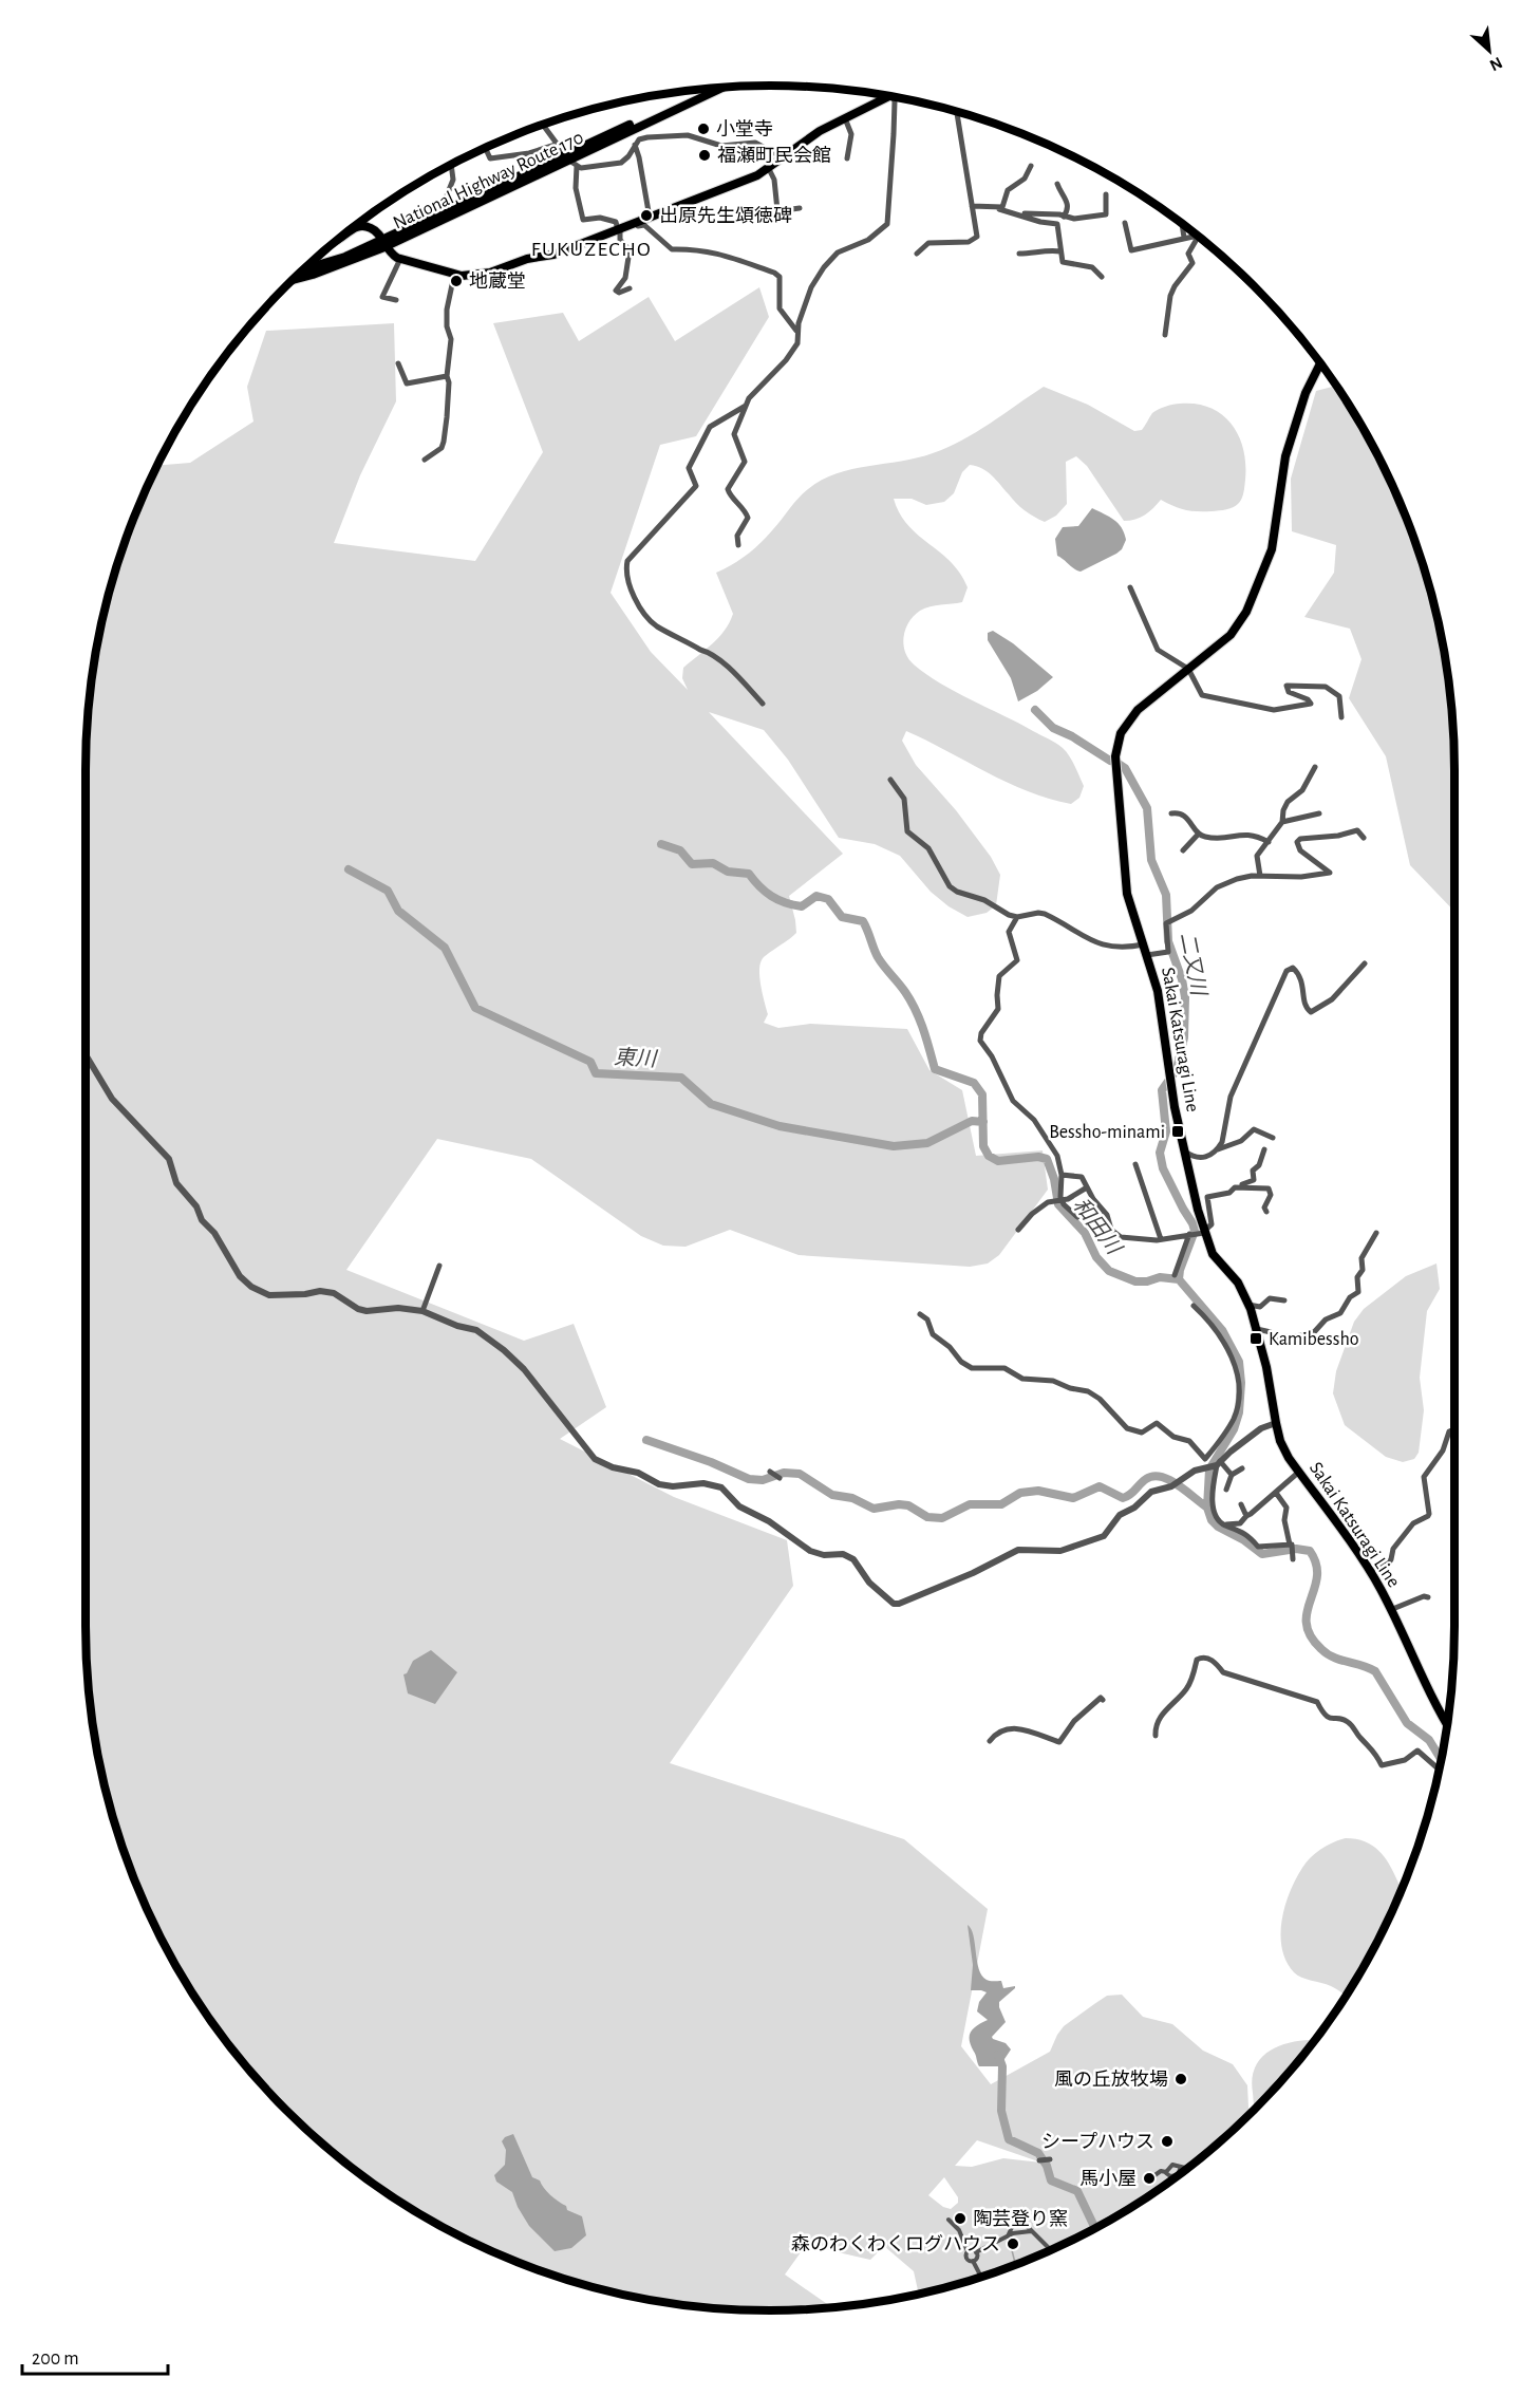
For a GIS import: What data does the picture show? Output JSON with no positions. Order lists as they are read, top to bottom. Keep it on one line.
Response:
{"streets":{"main road":["National Highway Route 170","Sakai Katsuragi Line"]},"districts":["FUKUZECHO"],"water":["二又川","東川","和田川"],"places":{"other":["小堂寺","福瀬町民会館","出原先生頌徳碑","地蔵堂","風の丘放牧場","シープハウス","馬小屋","陶芸登り窯","森のわくわくログハウス"],"transit":["Bessho-minami","Kamibessho"]},"scale_bar":"200 m","north":"bottom right"}
